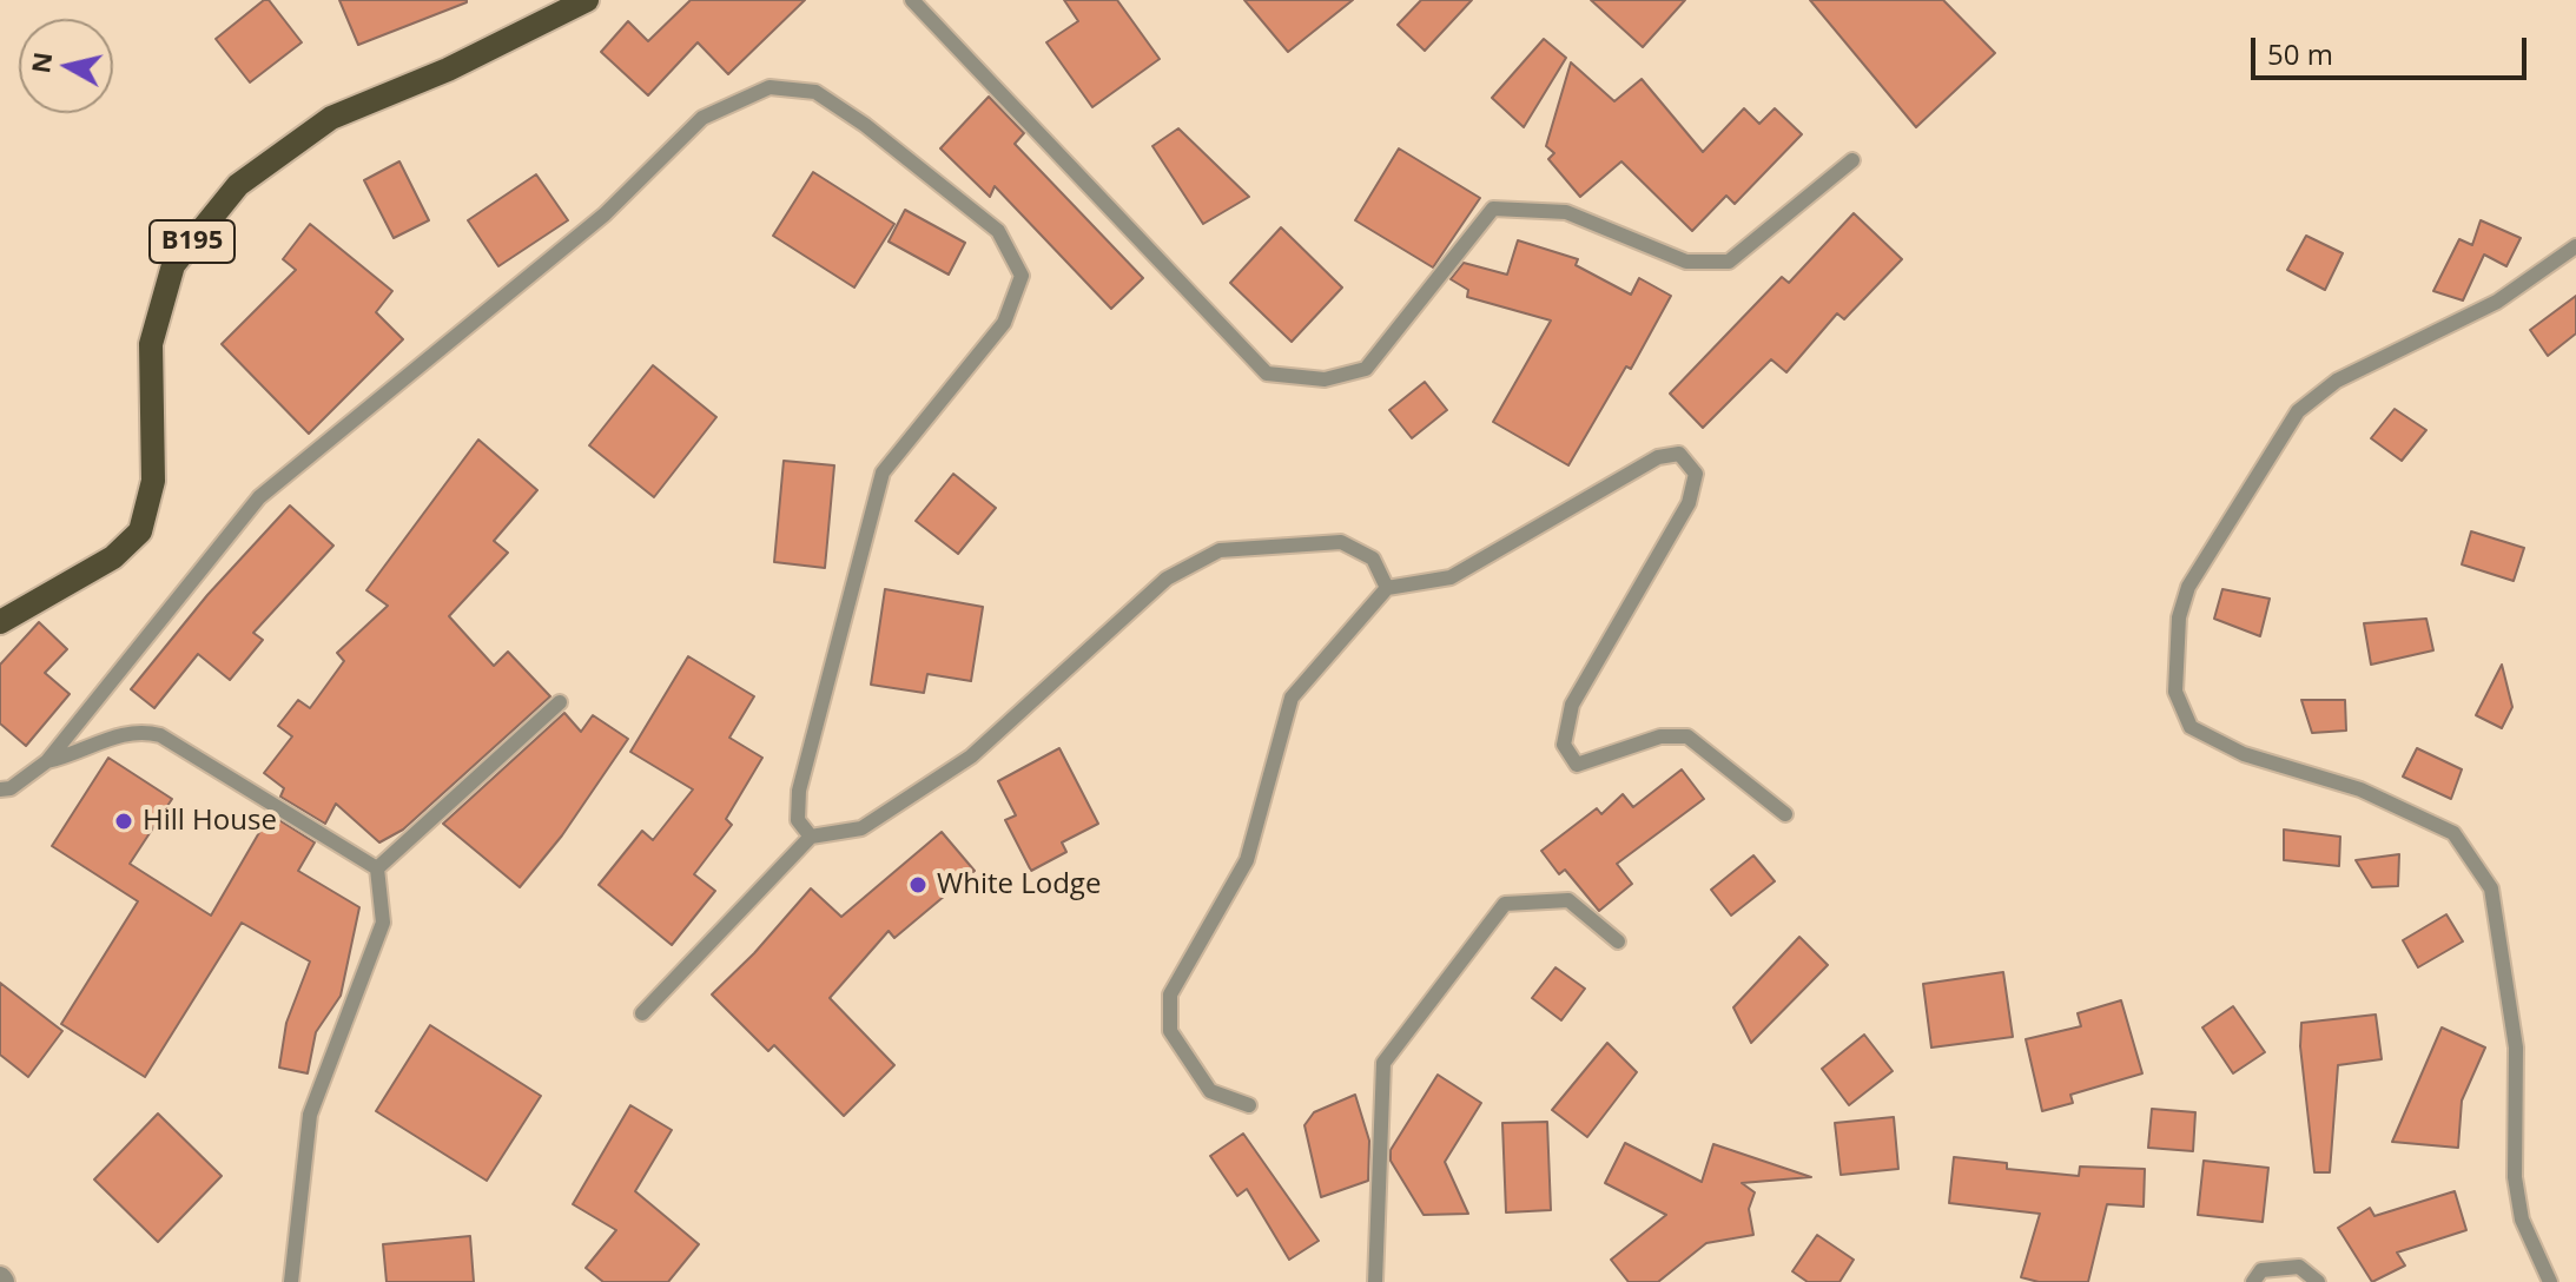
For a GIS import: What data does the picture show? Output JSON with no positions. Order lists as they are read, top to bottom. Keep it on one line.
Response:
{"streets":{"main road":["B195"]},"places":["Hill House","White Lodge"],"scale_bar":"50 m","north":"left"}
